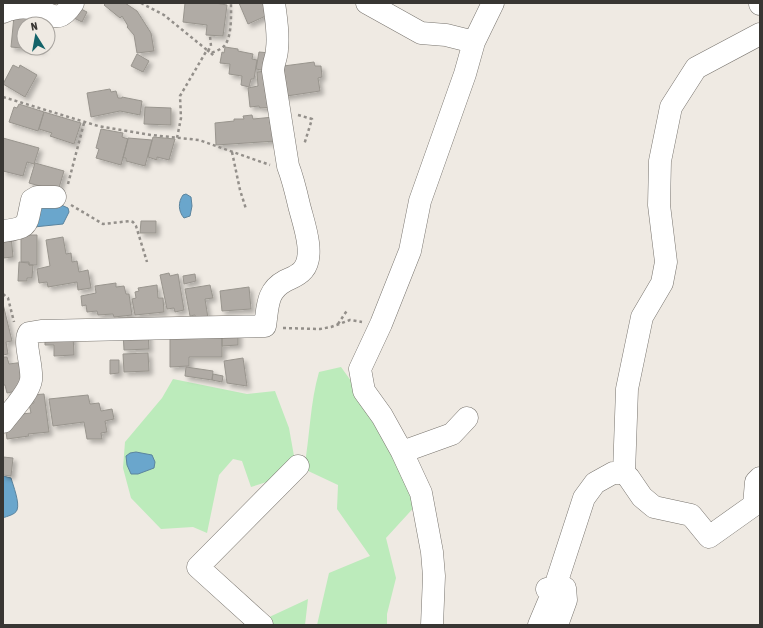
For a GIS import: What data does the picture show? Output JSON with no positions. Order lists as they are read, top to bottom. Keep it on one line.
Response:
{"north":"top"}
